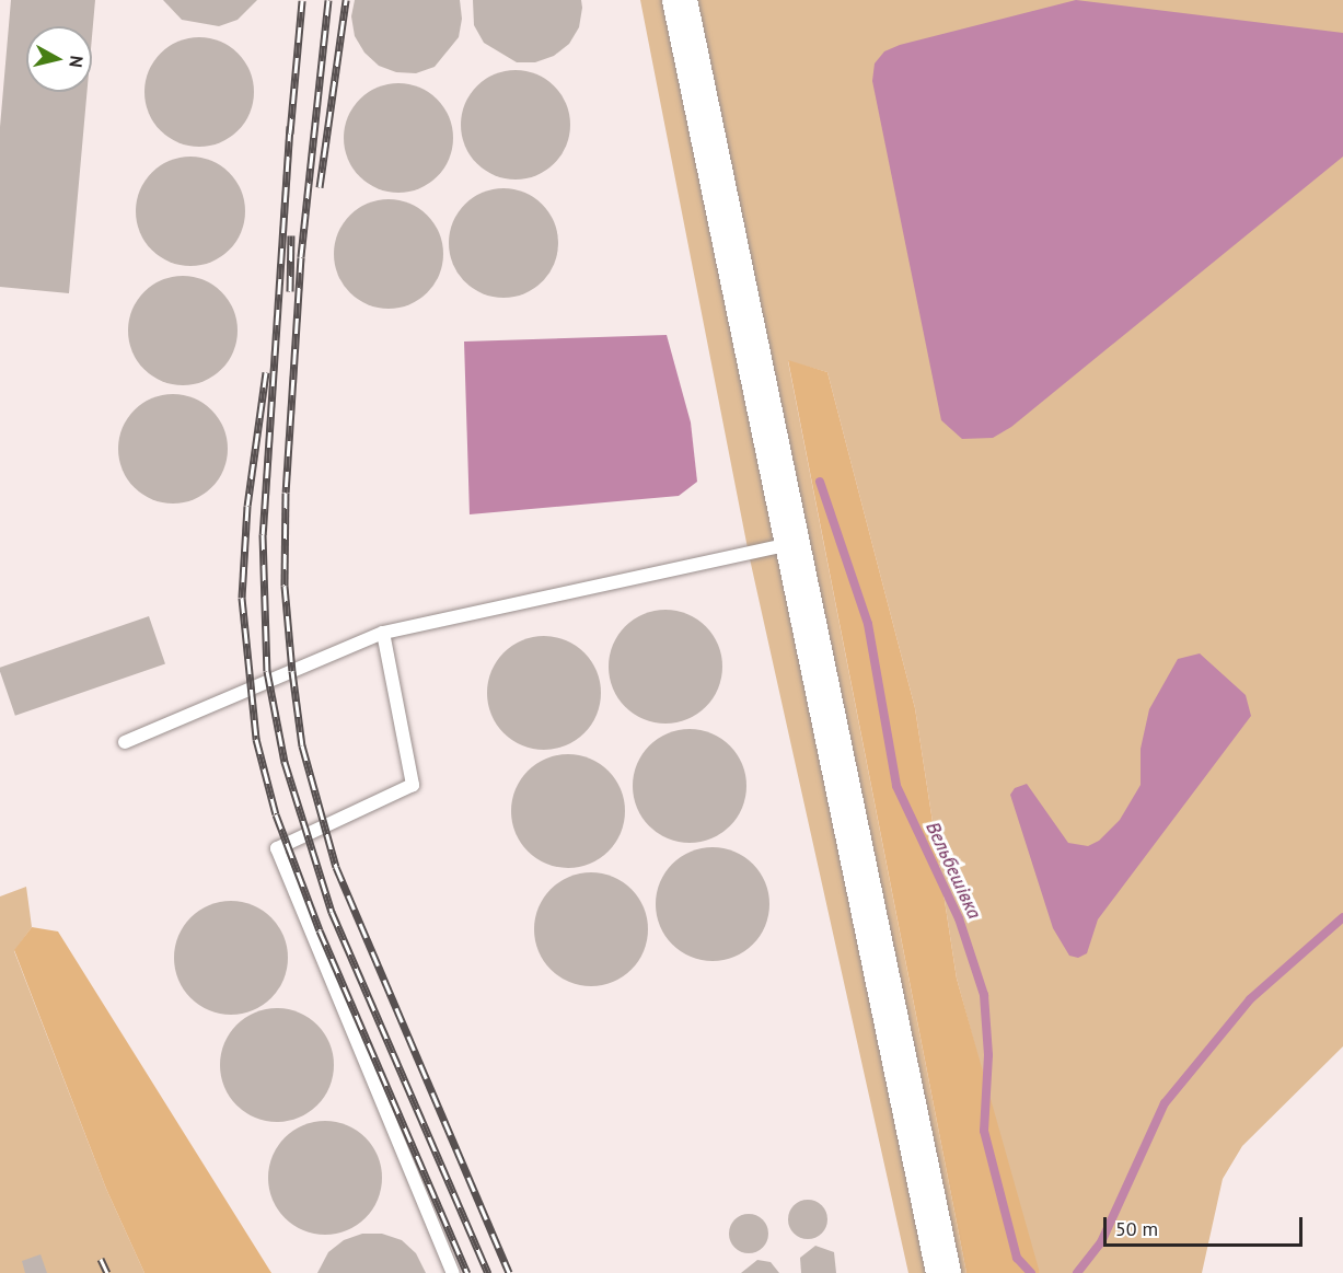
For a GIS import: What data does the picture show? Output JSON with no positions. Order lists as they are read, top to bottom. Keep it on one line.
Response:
{"water":["Вельбешівка"],"scale_bar":"50 m","north":"right"}
